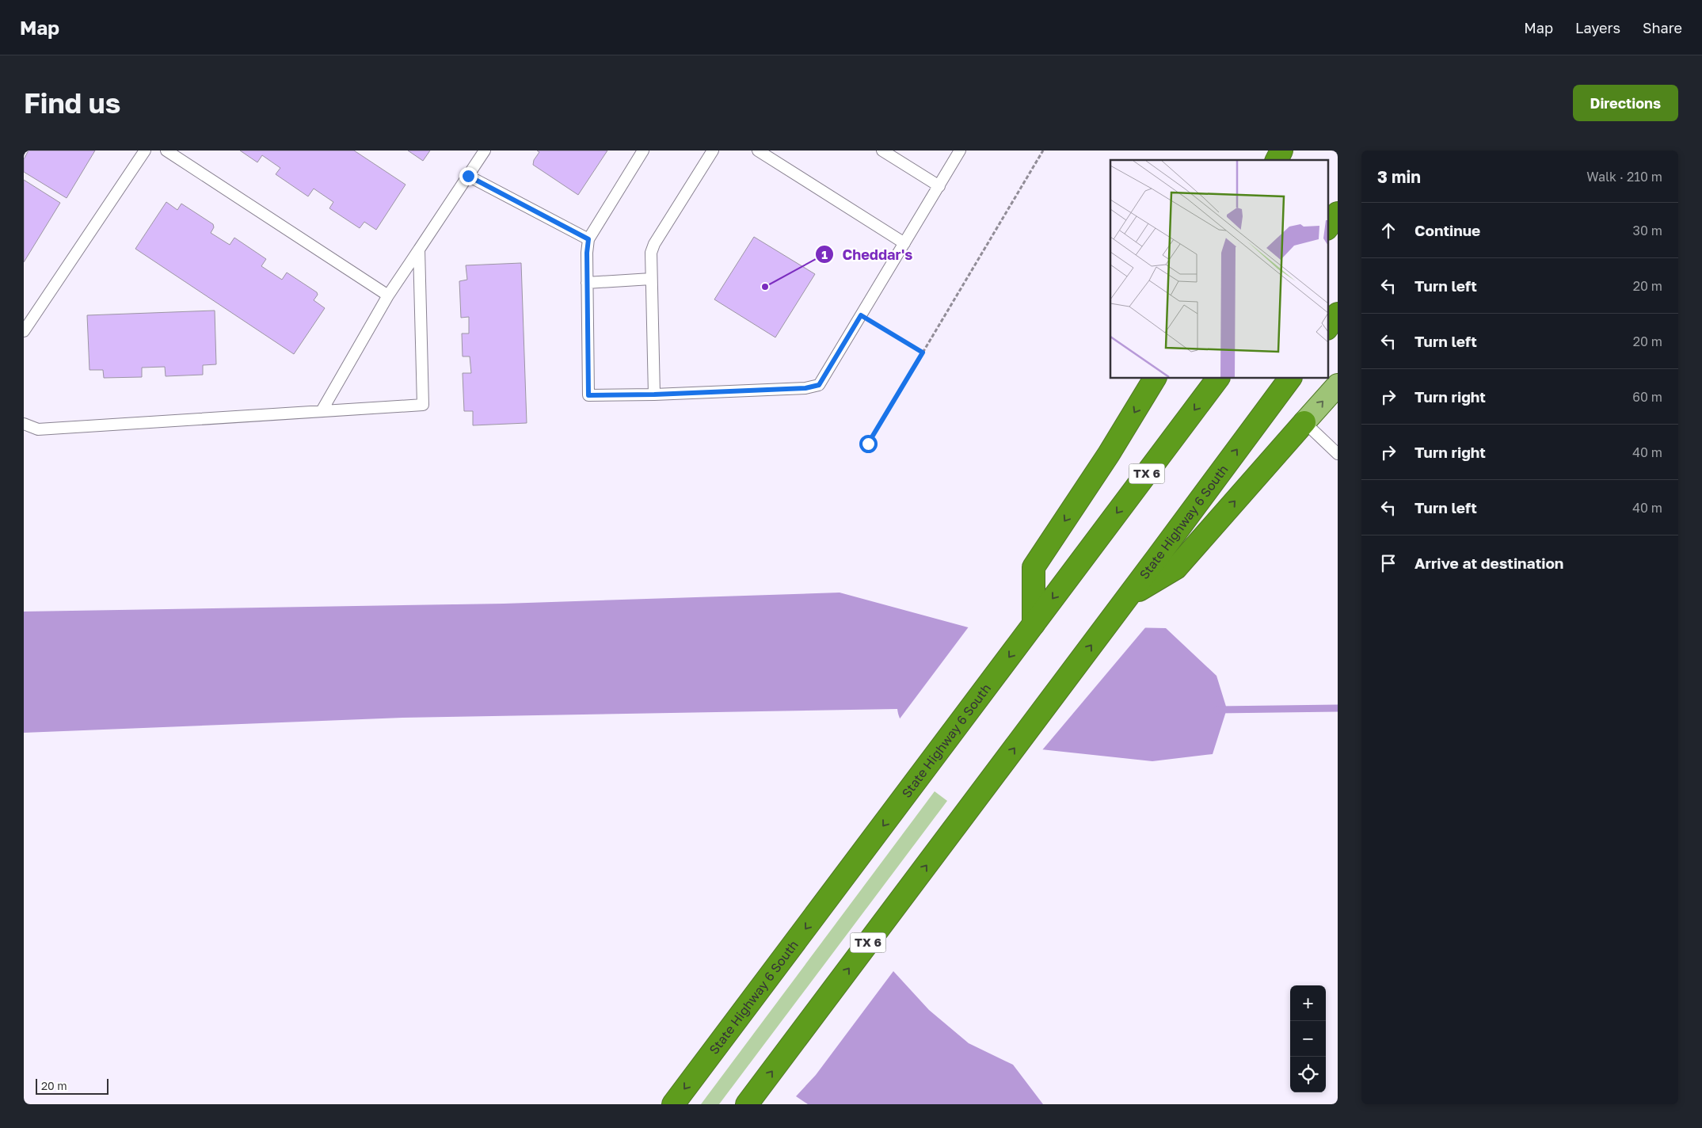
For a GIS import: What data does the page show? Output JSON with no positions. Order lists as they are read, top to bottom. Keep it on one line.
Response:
{"streets":{"highway":["TX 6","State Highway 6 South"]},"places":["Cheddar's"],"scale_bar":"20 m","page":{"header":"Map","nav":["Map","Layers","Share"],"buttons":"Directions","title":"Find us","heading":["3 min","Walk · 210 m"],"list":[["Continue","30 m"],["Turn left","20 m"],["Turn left","20 m"],["Turn right","60 m"],["Turn right","40 m"],["Turn left","40 m"],"Arrive at destination"],"map_buttons":["+","−"],"scale":"20 m"}}
